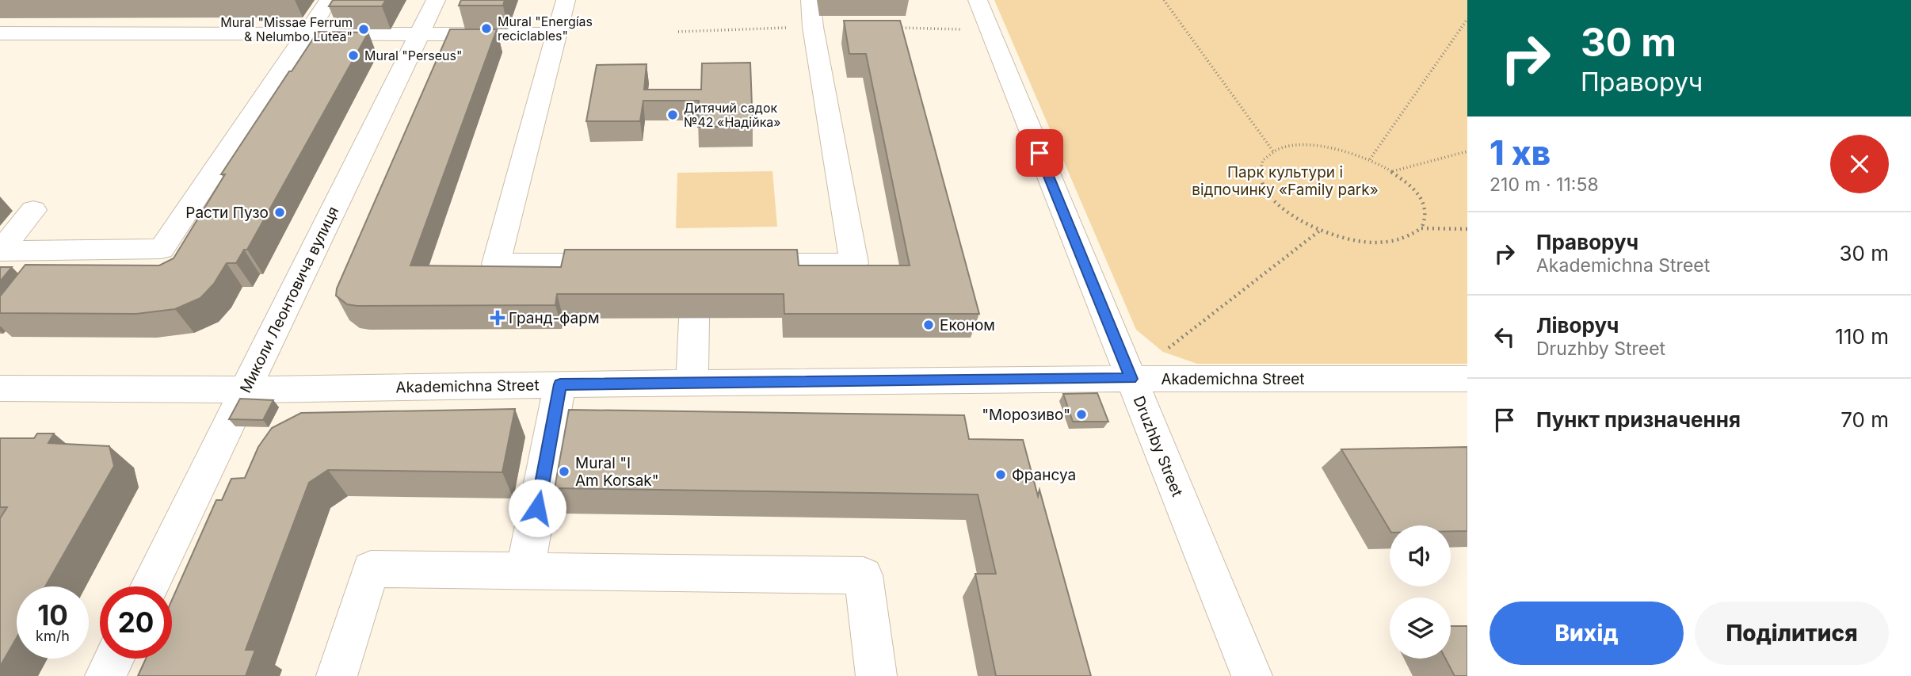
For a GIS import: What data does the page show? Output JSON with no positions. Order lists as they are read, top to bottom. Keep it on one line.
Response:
{"streets":{"street":["Миколи Леонтовича вулиця","Akademichna Street","Druzhby Street"]},"crossings":[["Миколи Леонтовича вулиця","Akademichna Street"],["Akademichna Street","Druzhby Street"]],"parks":["Парк культури і відпочинку «Family park»"],"places":{"other":["Mural \"Energías reciclables\"","Mural \"Missae Ferrum & Nelumbo Lutea\"","Mural \"Perseus\"","Дитячий садок №42 «Надійка»","Расти Пузо","Економ","\"Морозиво\"","Mural \"I Am Korsak\"","Франсуа"],"health":["Гранд-фарм"]},"page":{"turn":["30 m","Праворуч"],"heading":["1 хв","210 m · 11:58"],"list":[{"name":"Праворуч","note":"Akademichna Street","value":"30 m"},{"name":"Ліворуч","note":"Druzhby Street","value":"110 m"},{"name":"Пункт призначення","value":"70 m"}],"speed":"10 km/h","limit":"20","buttons":["Вихід","Поділитися"]}}
